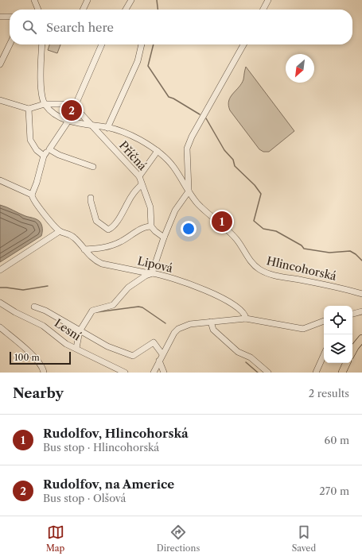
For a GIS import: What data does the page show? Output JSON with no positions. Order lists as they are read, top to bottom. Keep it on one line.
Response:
{"streets":{"street":["Příčná","Lipová","Hlincohorská","Lesní"]},"crossings":[["Příčná","Hlincohorská"]],"scale_bar":"100 m","north":"bottom left","page":{"search":"Search here","pins":["2","1"],"scale":"100 m","heading":["Nearby","2 results"],"list":[{"mark":"1","name":"Rudolfov, Hlincohorská","note":"Bus stop · Hlincohorská","value":"60 m"},{"mark":"2","name":"Rudolfov, na Americe","note":"Bus stop · Olšová","value":"270 m"}],"nav":["Map","Directions","Saved"]}}
